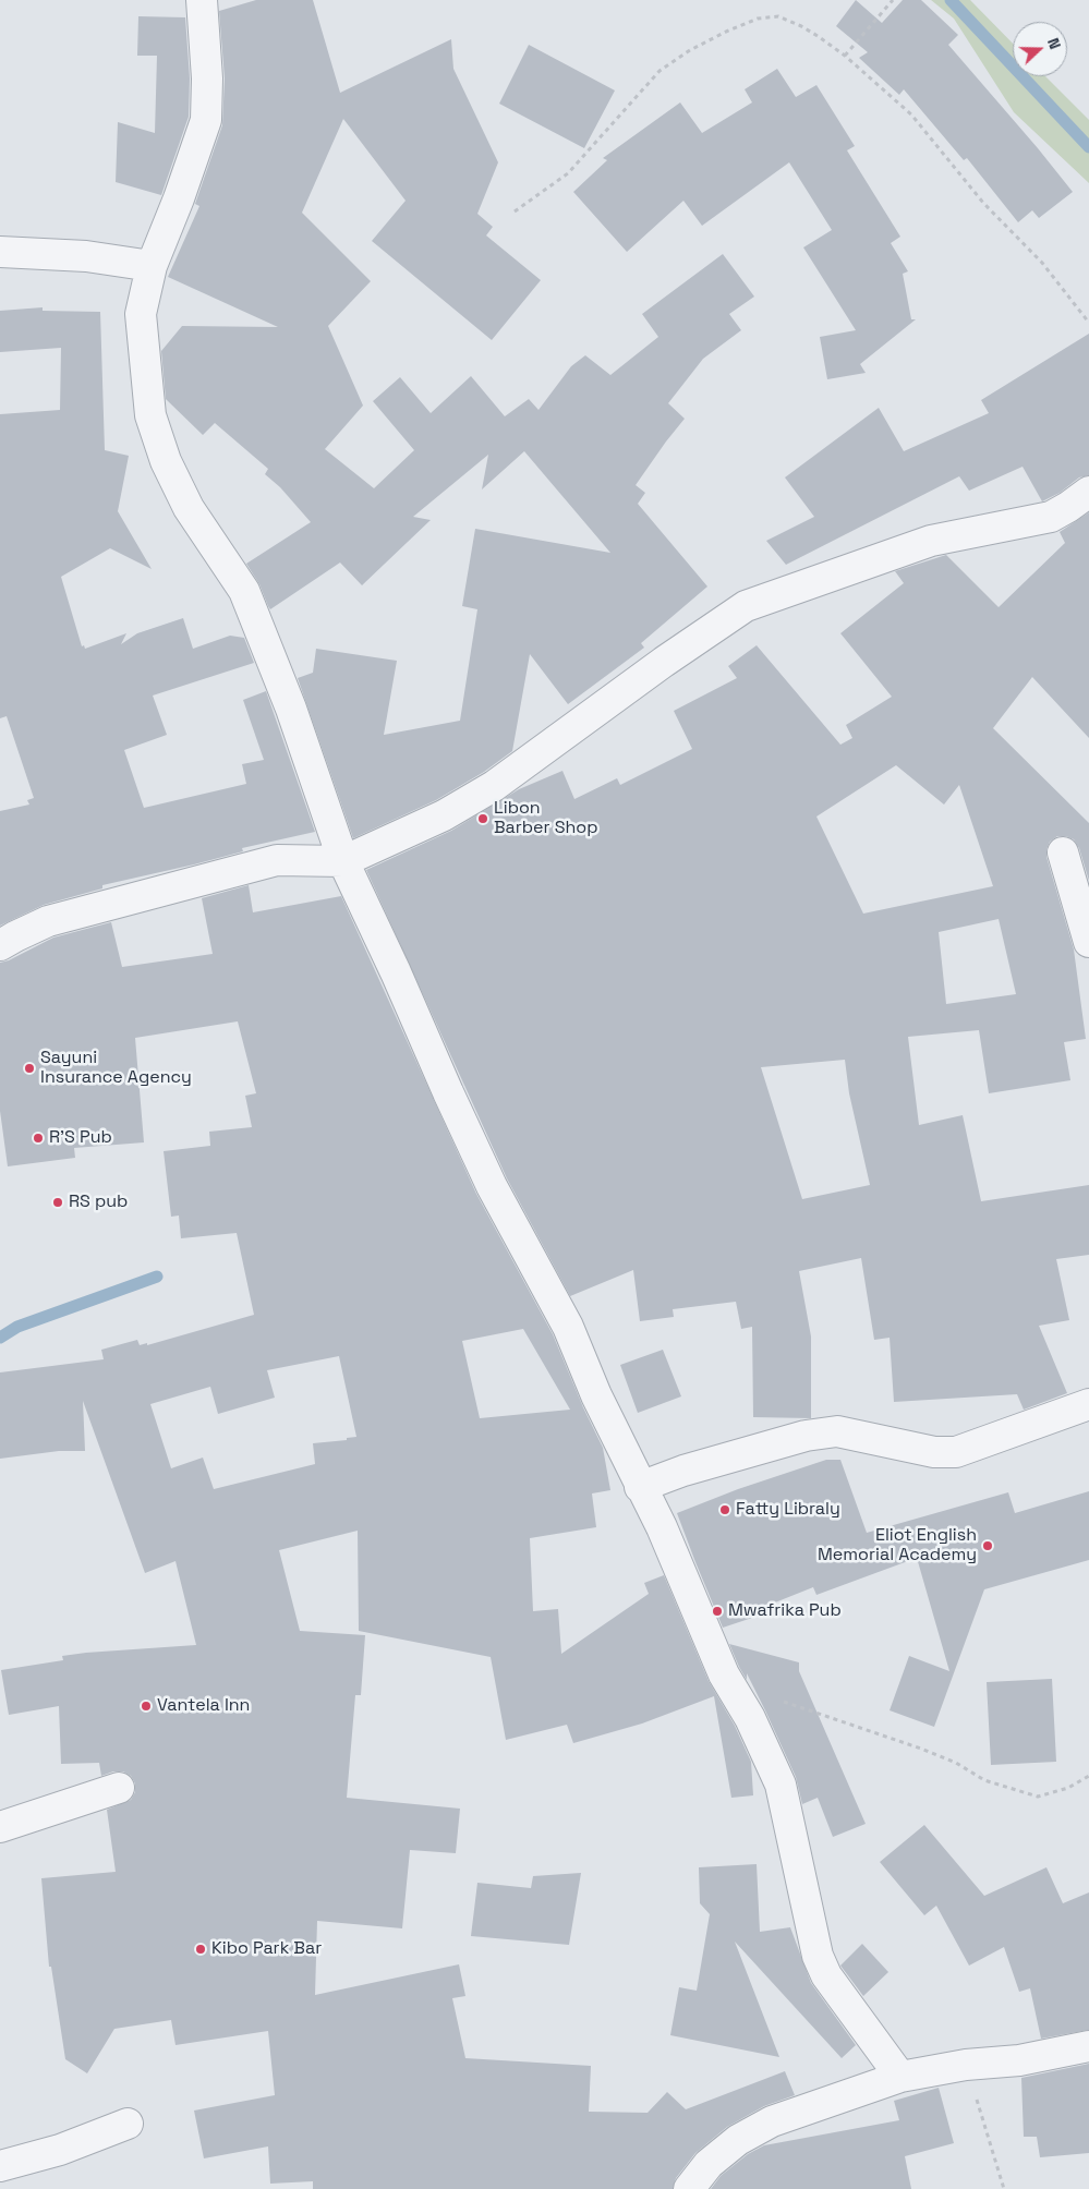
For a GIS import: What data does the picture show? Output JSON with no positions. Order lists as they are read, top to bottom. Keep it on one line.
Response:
{"places":["Libon Barber Shop","Sayuni Insurance Agency","R'S Pub","RS pub","Fatty Libraly","Eliot English Memorial Academy","Mwafrika Pub","Vantela Inn","Kibo Park Bar"],"north":"right"}
